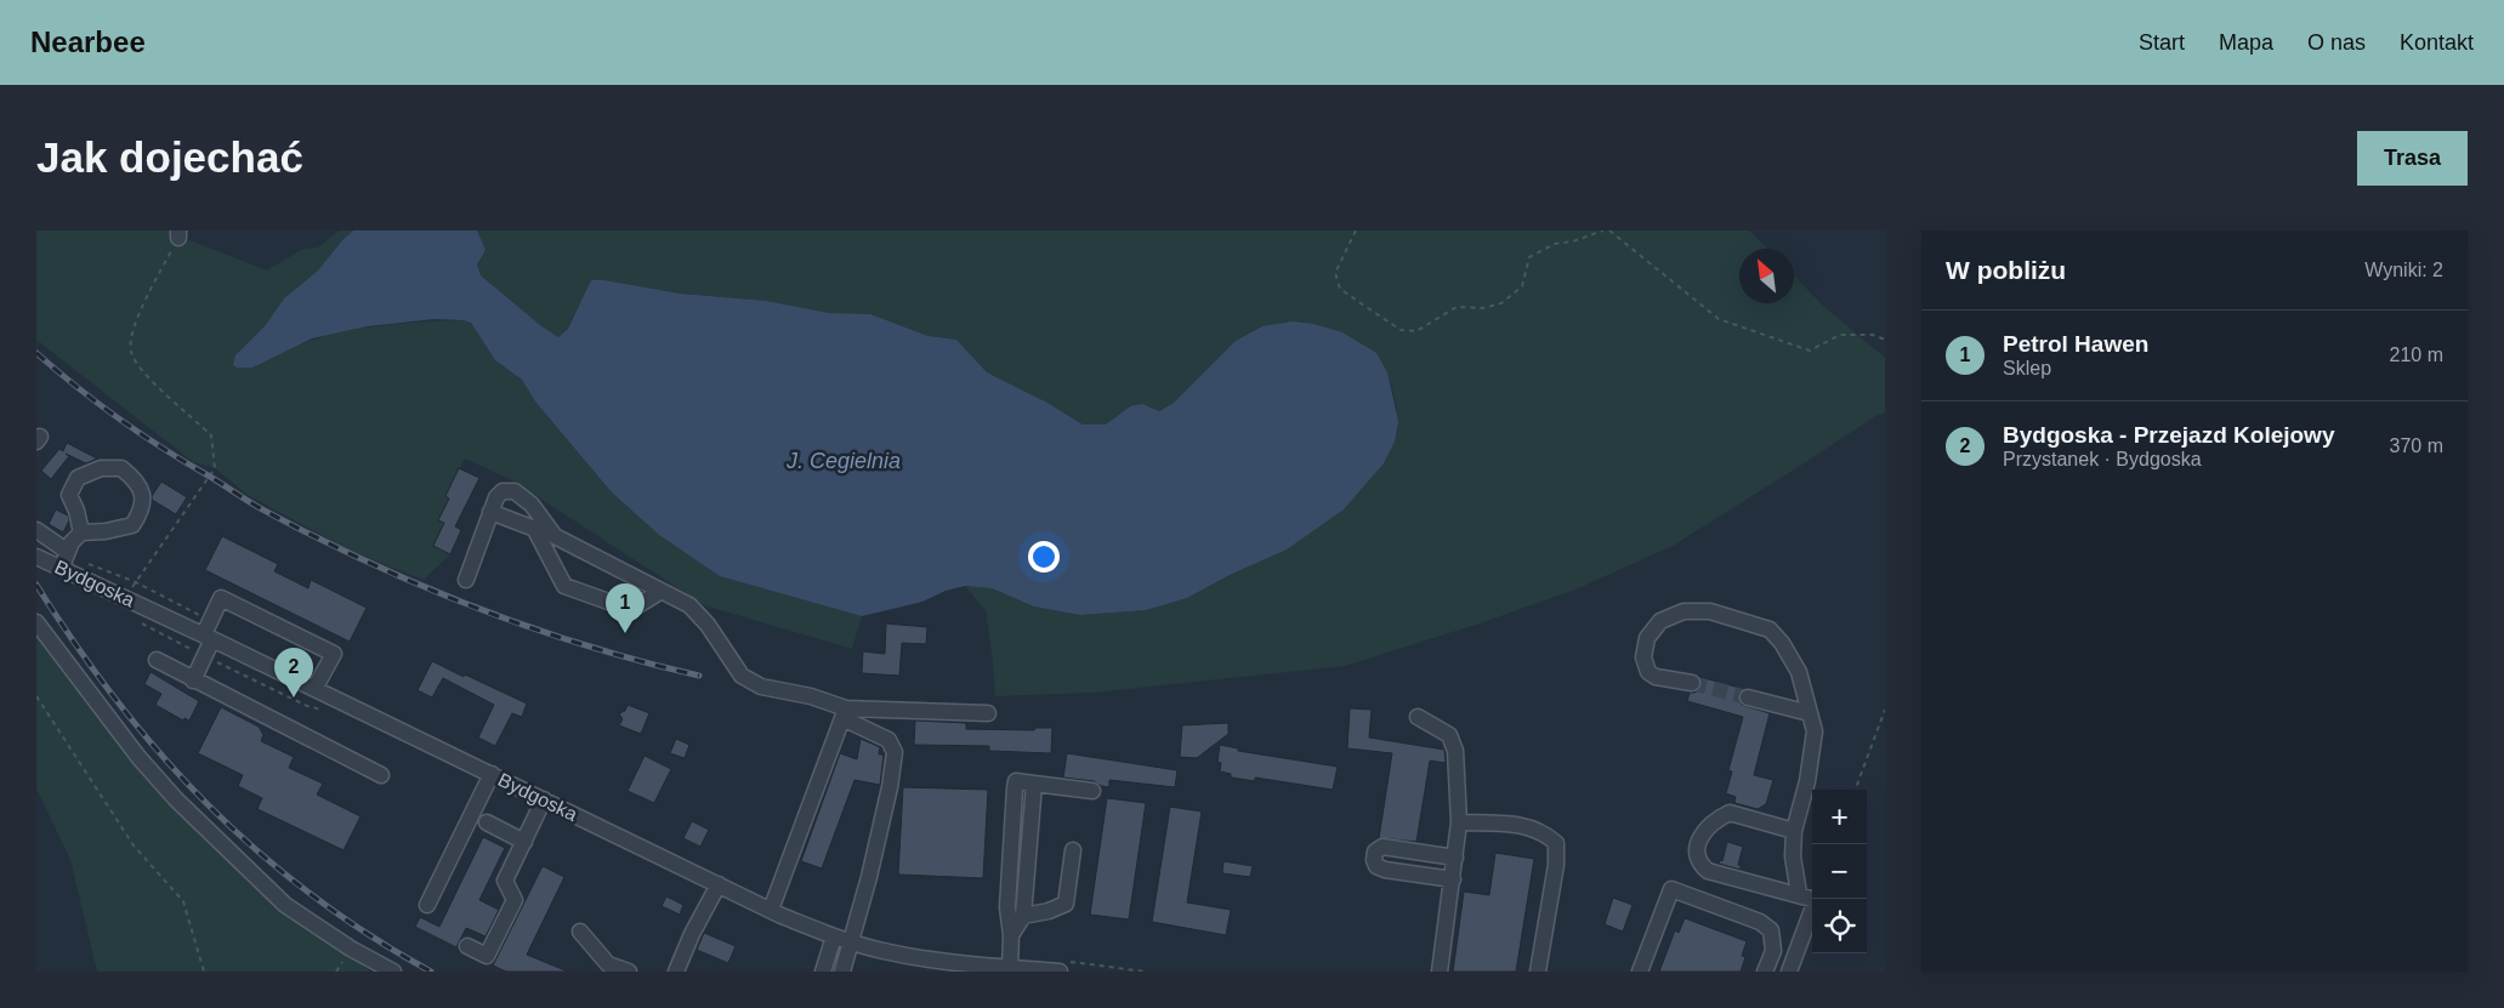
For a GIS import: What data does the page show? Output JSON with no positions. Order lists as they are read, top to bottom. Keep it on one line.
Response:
{"streets":{"street":["Bydgoska"]},"water":["J. Cegielnia"],"north":"top left","page":{"header":"Nearbee","nav":["Start","Mapa","O nas","Kontakt"],"buttons":"Trasa","title":"Jak dojechać","heading":["W pobliżu","Wyniki: 2"],"list":[{"mark":"1","name":"Petrol Hawen","note":"Sklep","value":"210 m"},{"mark":"2","name":"Bydgoska - Przejazd Kolejowy","note":"Przystanek · Bydgoska","value":"370 m"}],"pins":["1","2"],"map_buttons":["+","−"]}}
